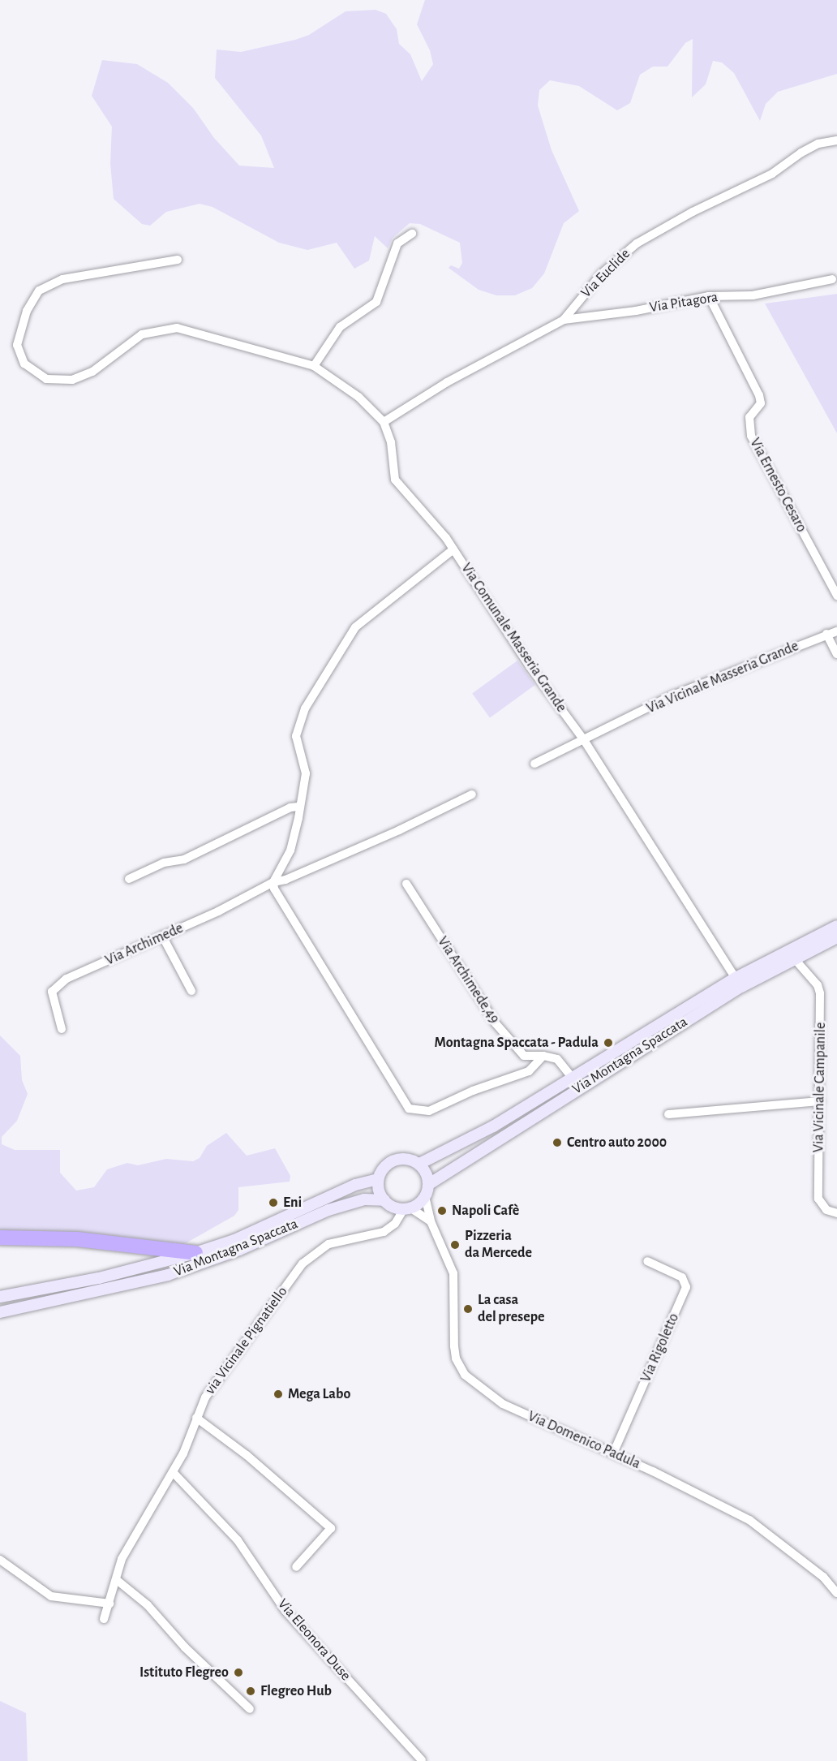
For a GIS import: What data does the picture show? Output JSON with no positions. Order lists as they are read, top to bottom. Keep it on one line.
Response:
{"streets":{"main road":["Via Montagna Spaccata"],"street":["Via Euclide","Via Pitagora","Via Ernesto Cesaro","Via Comunale Masseria Grande","Via Vicinale Masseria Grande","Via Archimede","Via Archimede,49","Via Vicinale Campanile","via Vicinale Pignatiello","Via Rigoletto","Via Domenico Padula","Via Eleonora Duse"]},"crossings":[["Via Euclide","Via Pitagora"],["Via Euclide","Via Comunale Masseria Grande"],["Via Pitagora","Via Ernesto Cesaro"],["Via Comunale Masseria Grande","Via Vicinale Masseria Grande"],["Via Comunale Masseria Grande","Via Montagna Spaccata"],["Via Archimede,49","Via Montagna Spaccata"],["Via Montagna Spaccata","Via Vicinale Campanile"],["Via Montagna Spaccata","via Vicinale Pignatiello"],["Via Montagna Spaccata","Via Domenico Padula"],["via Vicinale Pignatiello","Via Domenico Padula"],["via Vicinale Pignatiello","Via Eleonora Duse"],["Via Rigoletto","Via Domenico Padula"]],"places":["Montagna Spaccata - Padula","Centro auto 2000","Eni","Napoli Cafè","Pizzeria da Mercede","La casa del presepe","Mega Labo","Istituto Flegreo","Flegreo Hub"]}
